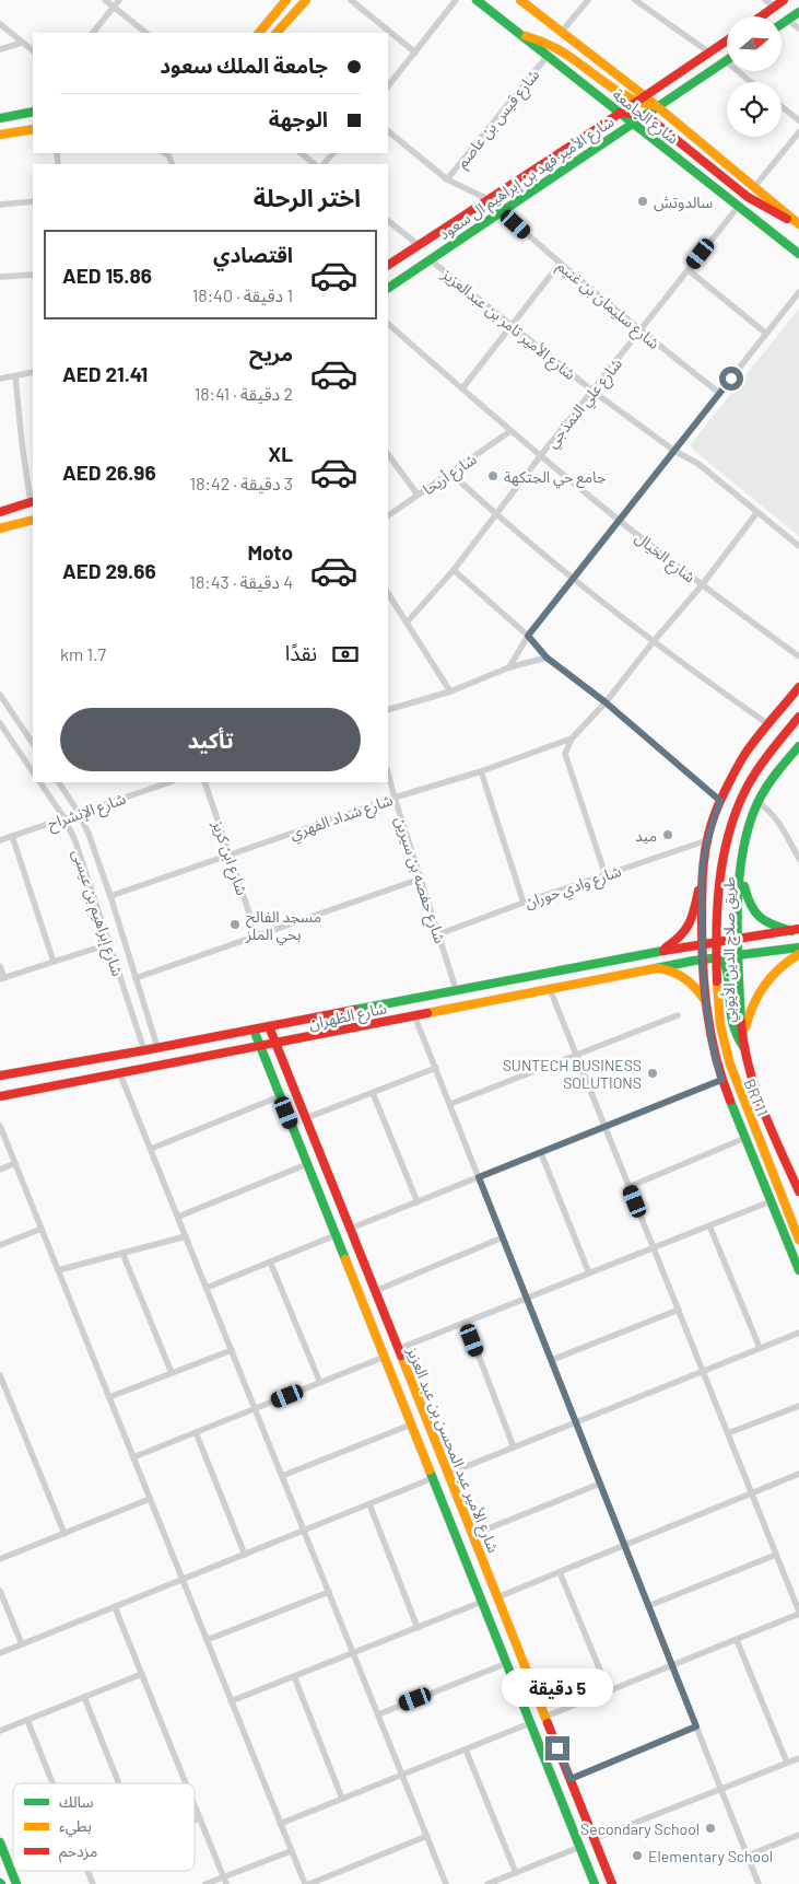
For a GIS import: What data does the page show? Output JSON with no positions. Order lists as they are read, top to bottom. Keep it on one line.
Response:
{"streets":{"main road":["شارع الجامعة","شارع الأمير فهد بن إبراهيم ال سعود","طريق صلاح الدين الأيوبي","شارع الظهران","BRT11","شارع الأمير عبد المحسن بن عبد العزيز"],"street":["شارع قيس بن عاصم","شارع سليمان بن غنيم","شارع الأمير ثامر بن عبدالعزيز","شارع علي النمذجي","شارع أريحا","شارع الخيال","شارع الإنشراح","شارع شداد الفهري","شارع ابن كريز","شارع حفصه بن سيرين","شارع وادي حوران","شارع إبراهيم بن عيسى"]},"crossings":[["شارع الجامعة","شارع قيس بن عاصم"],["شارع الجامعة","شارع الأمير فهد بن إبراهيم ال سعود"],["شارع الجامعة","شارع علي النمذجي"],["شارع الأمير فهد بن إبراهيم ال سعود","شارع سليمان بن غنيم"],["شارع الأمير فهد بن إبراهيم ال سعود","شارع الأمير ثامر بن عبدالعزيز"],["شارع سليمان بن غنيم","شارع علي النمذجي"],["شارع الأمير ثامر بن عبدالعزيز","شارع علي النمذجي"],["شارع الأمير ثامر بن عبدالعزيز","شارع شداد الفهري"],["شارع علي النمذجي","شارع الخيال"],["شارع أريحا","شارع الخيال"],["شارع الخيال","شارع شداد الفهري"],["شارع الإنشراح","شارع إبراهيم بن عيسى"],["شارع شداد الفهري","شارع ابن كريز"],["شارع شداد الفهري","شارع حفصه بن سيرين"],["شارع شداد الفهري","شارع وادي حوران"],["شارع حفصه بن سيرين","شارع وادي حوران"],["شارع حفصه بن سيرين","شارع الظهران"],["شارع وادي حوران","طريق صلاح الدين الأيوبي"],["شارع إبراهيم بن عيسى","شارع الظهران"],["طريق صلاح الدين الأيوبي","شارع الظهران"],["شارع الظهران","BRT11"],["شارع الظهران","شارع الأمير عبد المحسن بن عبد العزيز"]],"places":["سالدوتش","جامع حي الجتكهة","ميد","مسجد الفالح بحي الملز","SUNTECH BUSINESS SOLUTIONS","Secondary School","Elementary School"],"legend":["سالك","بطيء","مزدحم"],"north":"right","page":{"banner":["جامعة الملك سعود","الوجهة"],"heading":"اختر الرحلة","list":[{"name":"اقتصادي","note":"1 دقيقة · 18:40","value":"AED 15.86"},{"name":"مريح","note":"2 دقيقة · 18:41","value":"AED 21.41"},{"name":"XL","note":"3 دقيقة · 18:42","value":"AED 26.96"},{"name":"Moto","note":"4 دقيقة · 18:43","value":"AED 29.66"}],"pay":["نقدًا","1.7 km"],"buttons":"تأكيد","bubble":"5 دقيقة"}}
